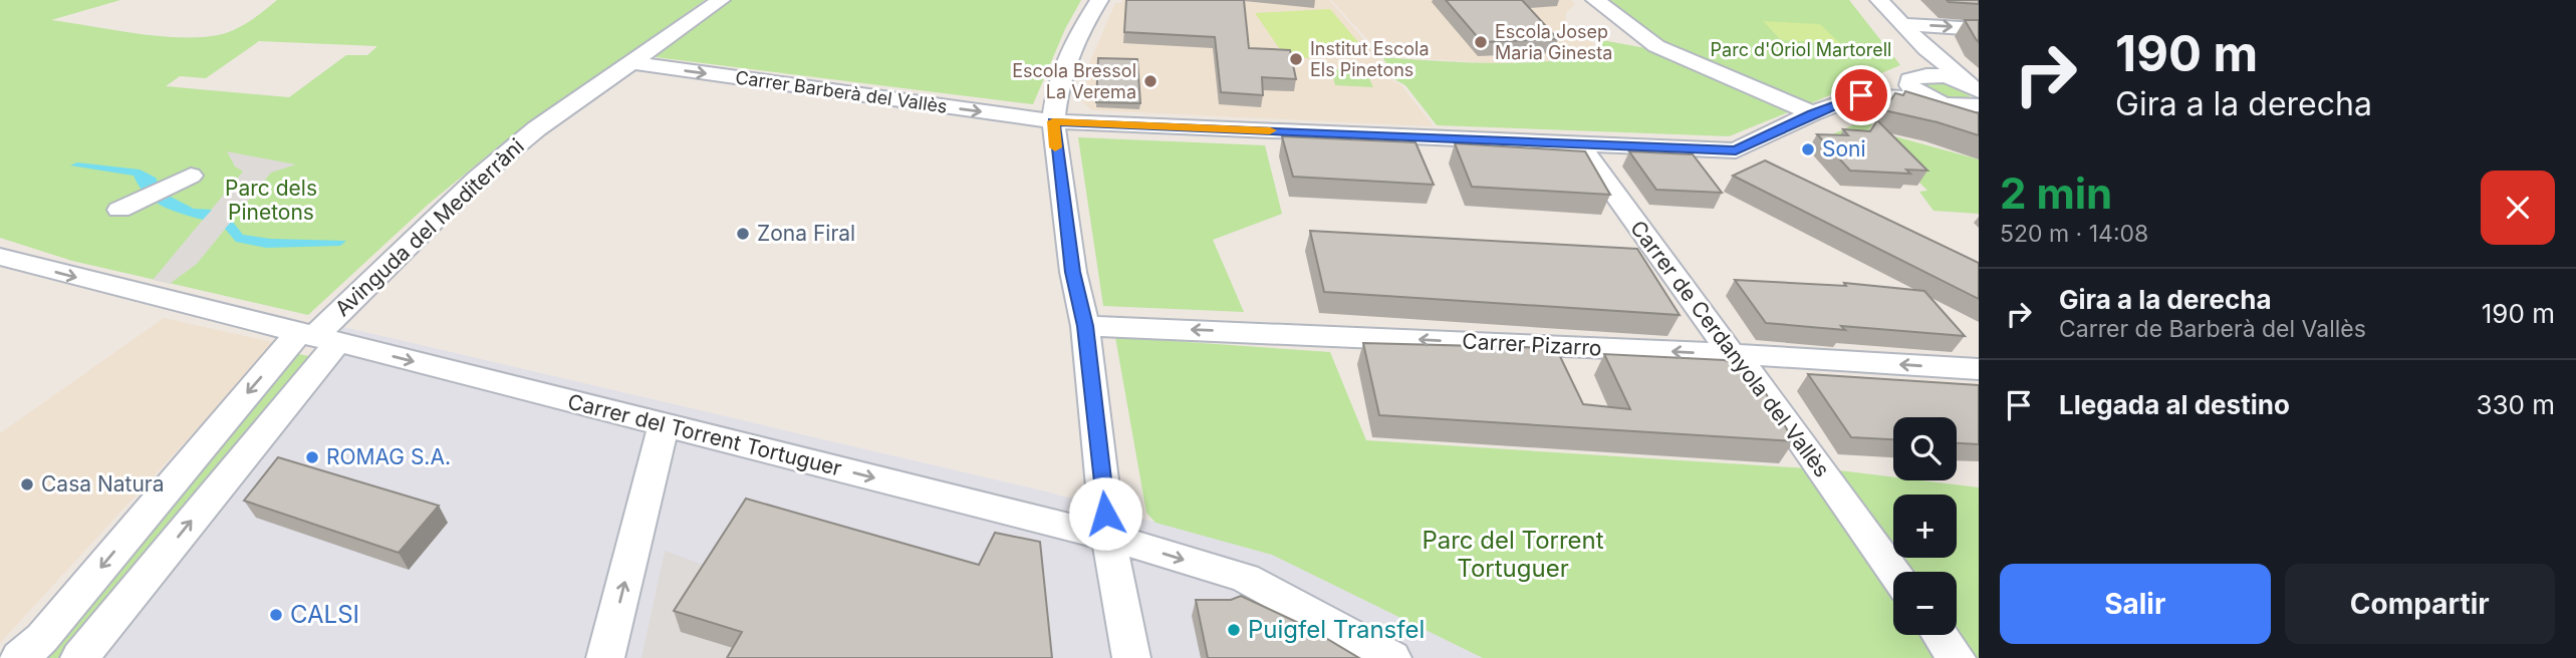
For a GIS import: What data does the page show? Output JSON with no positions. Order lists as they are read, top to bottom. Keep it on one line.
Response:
{"streets":{"street":["Carrer Barberà del Vallès","Avinguda del Mediterràni","Carrer Pizarro","Carrer de Cerdanyola del Vallès","Carrer del Torrent Tortuguer"]},"crossings":[["Carrer Barberà del Vallès","Avinguda del Mediterràni"],["Carrer Barberà del Vallès","Carrer de Cerdanyola del Vallès"],["Avinguda del Mediterràni","Carrer del Torrent Tortuguer"],["Carrer Pizarro","Carrer de Cerdanyola del Vallès"]],"one_way":["Carrer Barberà del Vallès","Carrer Pizarro","Carrer del Torrent Tortuguer"],"parks":["Parc d'Oriol Martorell","Parc dels Pinetons","Parc del Torrent Tortuguer"],"places":["Escola Josep Maria Ginesta","Institut Escola Els Pinetons","Escola Bressol La Verema","Soni","Zona Firal","ROMAG S.A.","Casa Natura","CALSI","Puigfel Transfel"],"page":{"turn":["190 m","Gira a la derecha"],"heading":["2 min","520 m · 14:08"],"list":[{"name":"Gira a la derecha","note":"Carrer de Barberà del Vallès","value":"190 m"},{"name":"Llegada al destino","value":"330 m"}],"map_buttons":["+","−"],"buttons":["Salir","Compartir"]}}
